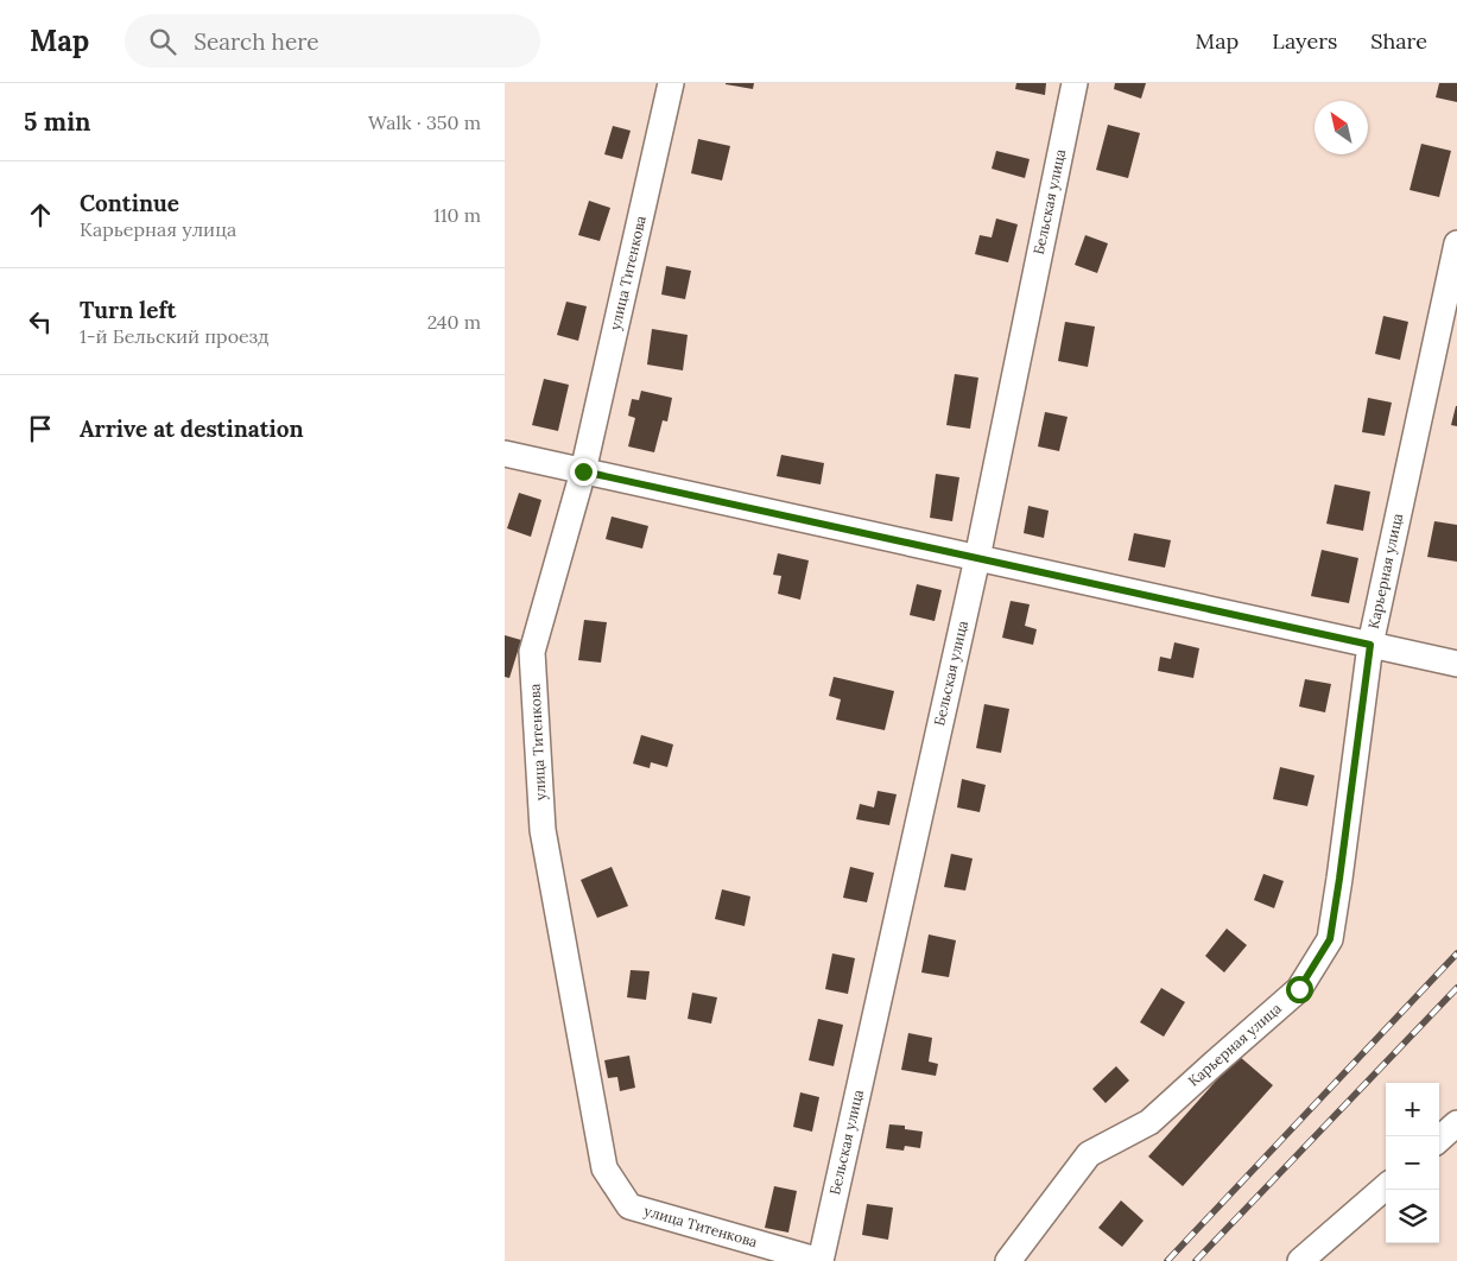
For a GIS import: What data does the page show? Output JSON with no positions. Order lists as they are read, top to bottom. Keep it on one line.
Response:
{"streets":{"street":["Бельская улица","улица Титенкова","Карьерная улица"]},"crossings":[["Бельская улица","улица Титенкова"]],"north":"top left","page":{"header":"Map","search":"Search here","nav":["Map","Layers","Share"],"heading":["5 min","Walk · 350 m"],"list":[["Continue","Карьерная улица","110 m"],["Turn left","1-й Бельский проезд","240 m"],"Arrive at destination"],"map_buttons":["+","−"]}}
